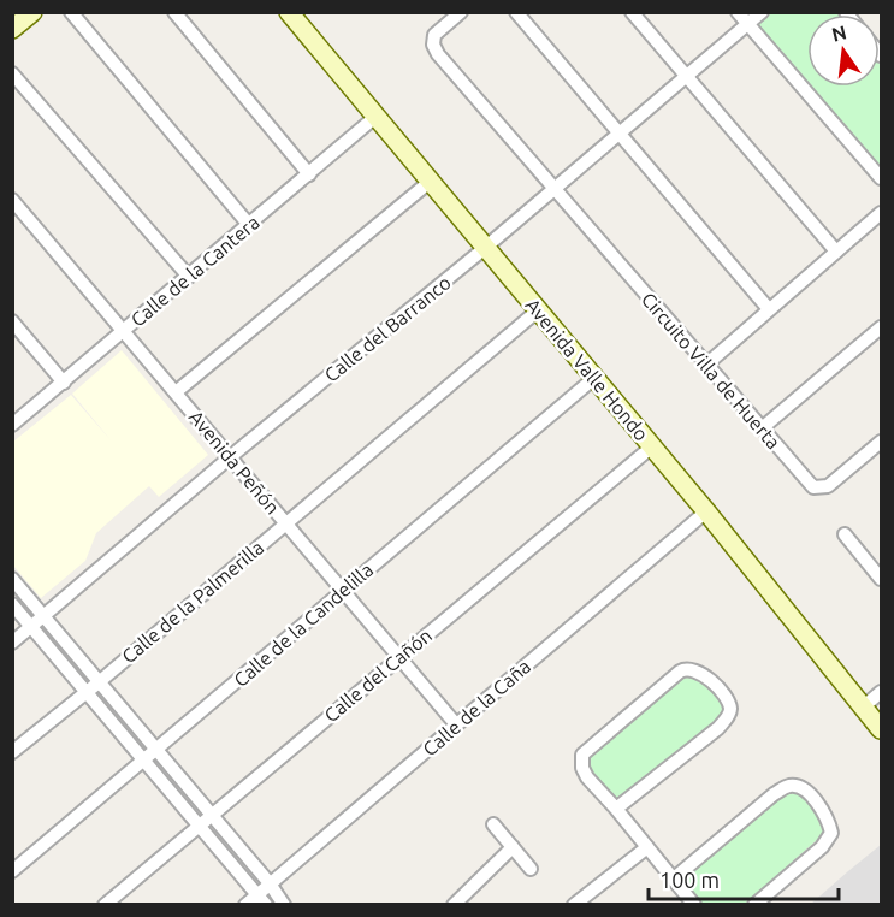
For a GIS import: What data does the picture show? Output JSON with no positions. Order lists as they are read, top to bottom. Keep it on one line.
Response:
{"streets":{"street":["Calle de la Cantera","Calle del Barranco","Avenida Valle Hondo","Circuito Villa de Huerta","Avenida Peñón","Calle de la Palmerilla","Calle de la Candelilla","Calle del Cañón","Calle de la Caña"]},"crossings":[["Calle de la Cantera","Avenida Valle Hondo"],["Calle de la Cantera","Avenida Peñón"],["Calle del Barranco","Avenida Valle Hondo"],["Calle del Barranco","Circuito Villa de Huerta"],["Calle del Barranco","Avenida Peñón"],["Avenida Valle Hondo","Calle de la Palmerilla"],["Avenida Valle Hondo","Calle de la Candelilla"],["Avenida Valle Hondo","Calle del Cañón"],["Avenida Valle Hondo","Calle de la Caña"],["Avenida Peñón","Calle de la Palmerilla"],["Avenida Peñón","Calle de la Candelilla"],["Avenida Peñón","Calle del Cañón"],["Avenida Peñón","Calle de la Caña"]],"scale_bar":"100 m","north":"top"}
